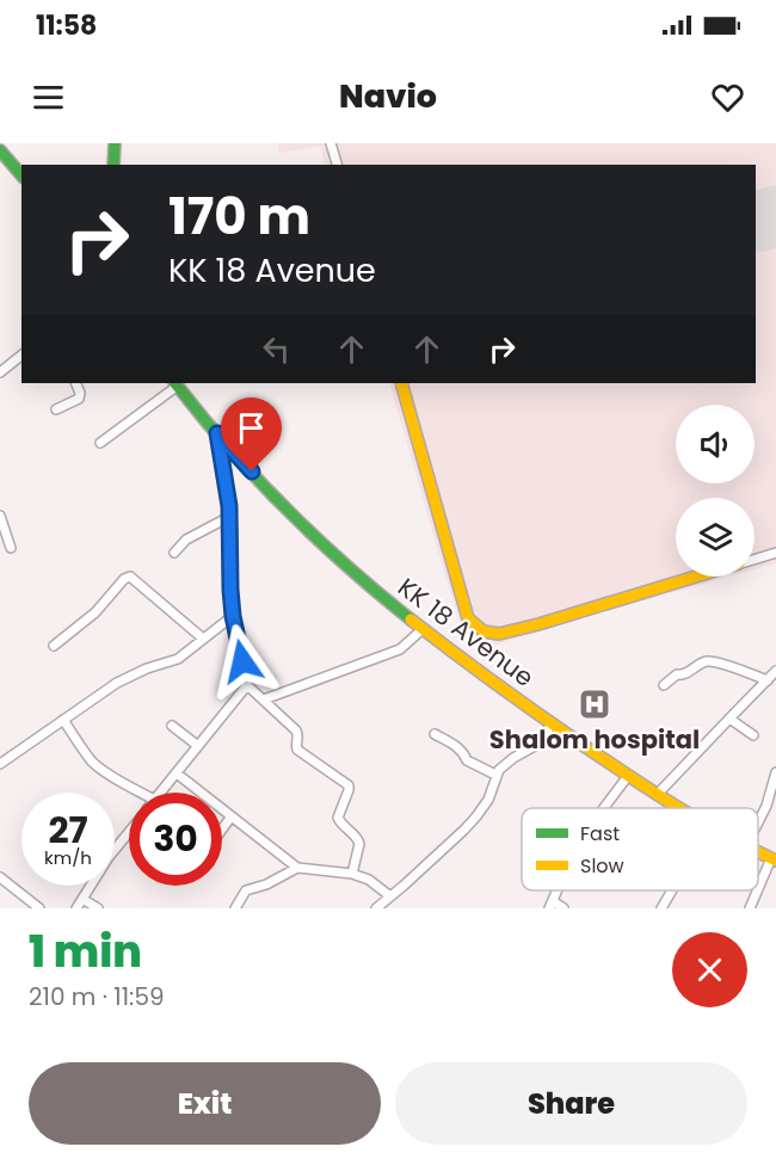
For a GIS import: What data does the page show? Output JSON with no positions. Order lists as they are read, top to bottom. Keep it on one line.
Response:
{"streets":{"main road":["KK 18 Avenue"]},"places":{"hospital":["Shalom hospital"]},"legend":["Fast","Slow"],"page":{"status":"11:58","header":"Navio","turn":["170 m","KK 18 Avenue"],"speed":"27 km/h","limit":"30","heading":["1 min","210 m · 11:59"],"buttons":["Exit","Share"]}}
